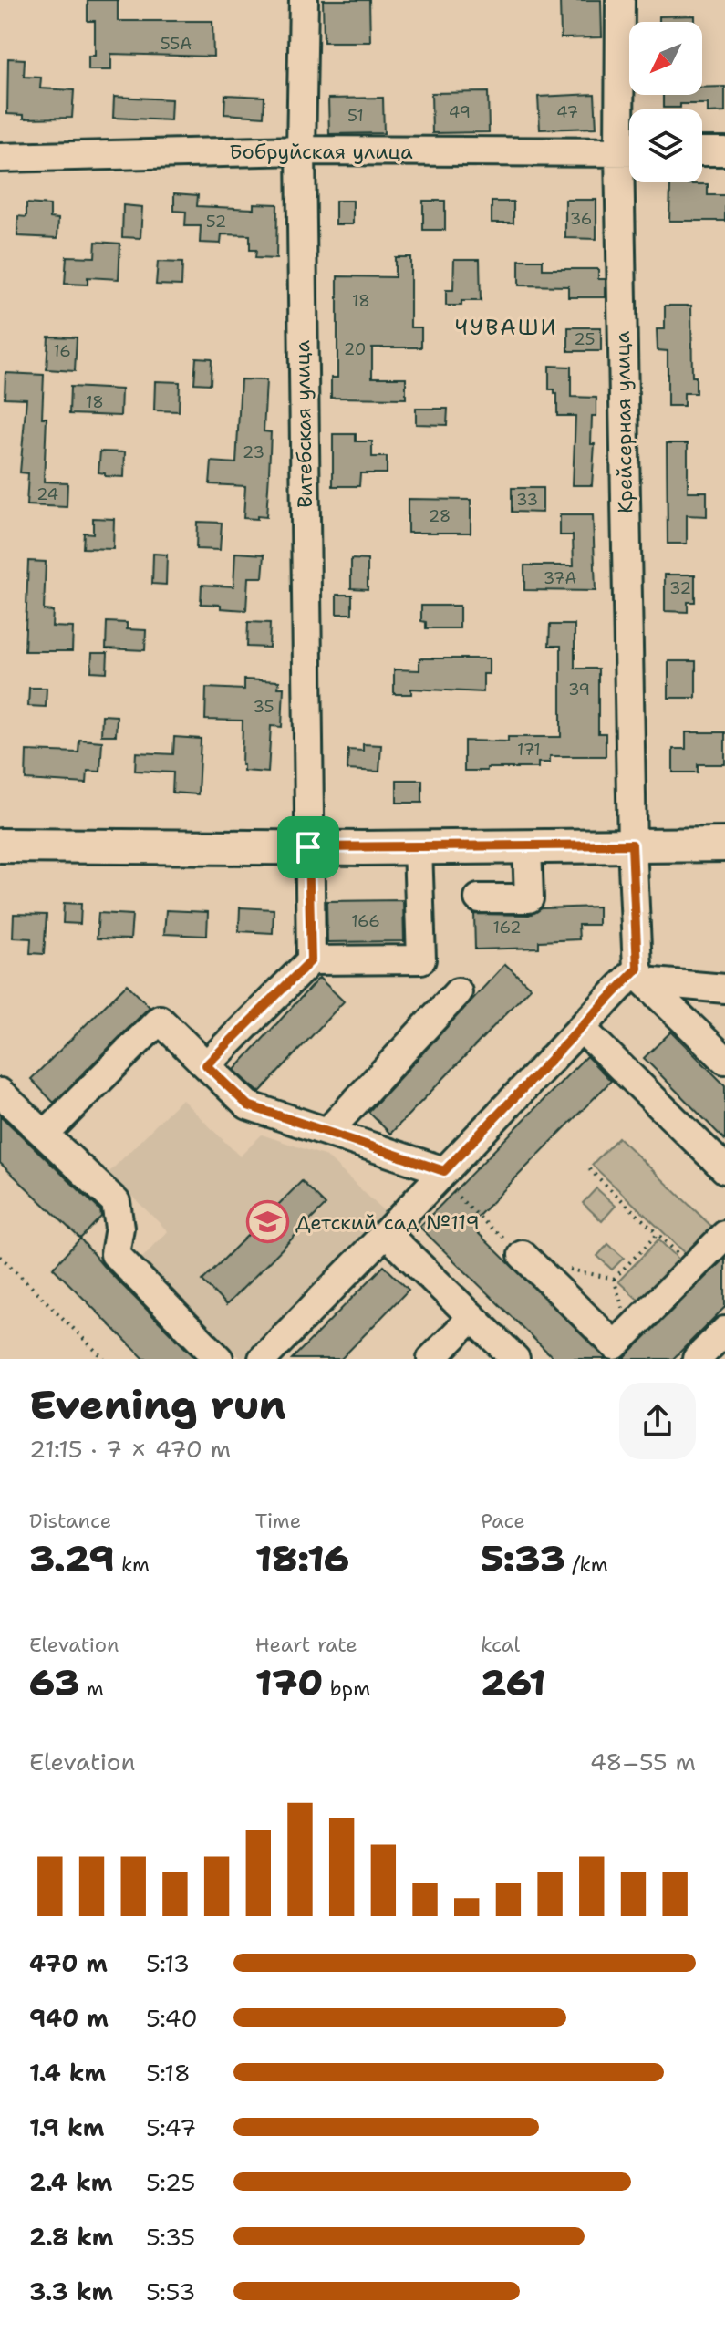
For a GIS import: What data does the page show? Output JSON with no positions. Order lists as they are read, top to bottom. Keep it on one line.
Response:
{"streets":{"street":["Бобруйская улица","Крейсерная улица","Витебская улица"]},"crossings":[["Бобруйская улица","Витебская улица"]],"districts":["ЧУВАШИ"],"places":{"school or university":["Детский сад №119"]},"house_numbers":["55А","49","47","51","36","52","18","25","20","16","18","23","24","33","28","37А","32","39","35","171","166","162"],"north":"bottom left","page":{"heading":["Evening run","21:15 · 7 × 470 m"],"stats":[["Distance","3.29 km"],["Time","18:16"],["Pace","5:33 /km"],["Elevation","63 m"],["Heart rate","170 bpm"],["kcal","261"]],"chart":["Elevation","48–55 m"],"list":[{"name":"470 m","note":"5:13"},{"name":"940 m","note":"5:40"},{"name":"1.4 km","note":"5:18"},{"name":"1.9 km","note":"5:47"},{"name":"2.4 km","note":"5:25"},{"name":"2.8 km","note":"5:35"},{"name":"3.3 km","note":"5:53"}]}}
